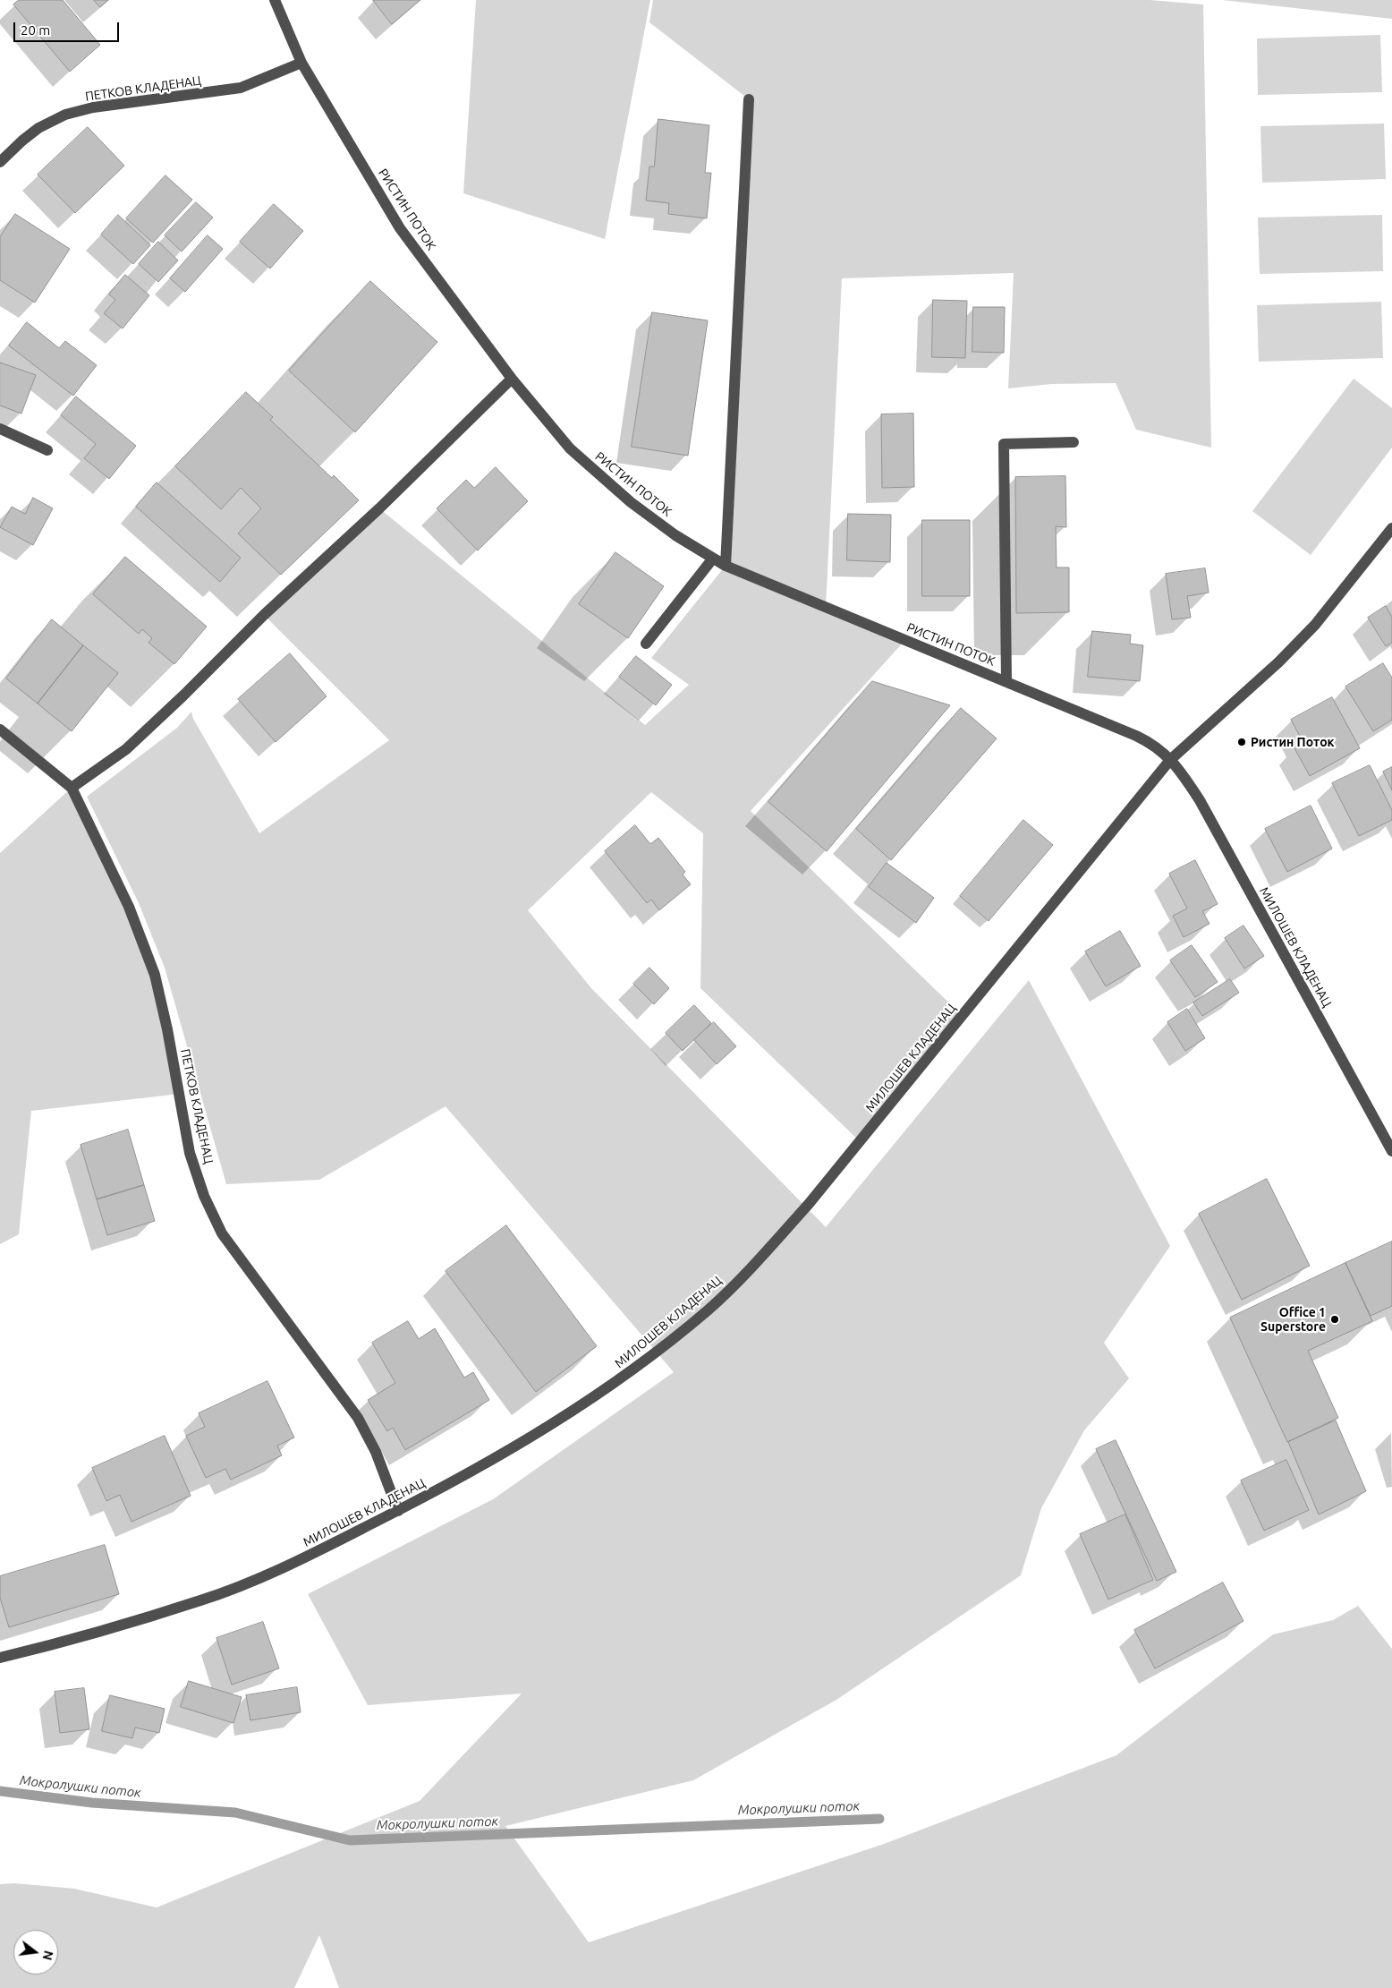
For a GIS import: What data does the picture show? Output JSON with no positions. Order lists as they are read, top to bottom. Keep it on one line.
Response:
{"streets":{"street":["ПЕТКОВ КЛАДЕНАЦ","РИСТИН ПОТОК","МИЛОШЕВ КЛАДЕНАЦ"]},"crossings":[["ПЕТКОВ КЛАДЕНАЦ","РИСТИН ПОТОК"],["ПЕТКОВ КЛАДЕНАЦ","МИЛОШЕВ КЛАДЕНАЦ"],["РИСТИН ПОТОК","МИЛОШЕВ КЛАДЕНАЦ"]],"water":["Мокролушки поток"],"places":["Ристин Поток","Office 1 Superstore"],"scale_bar":"20 m","north":"right"}
